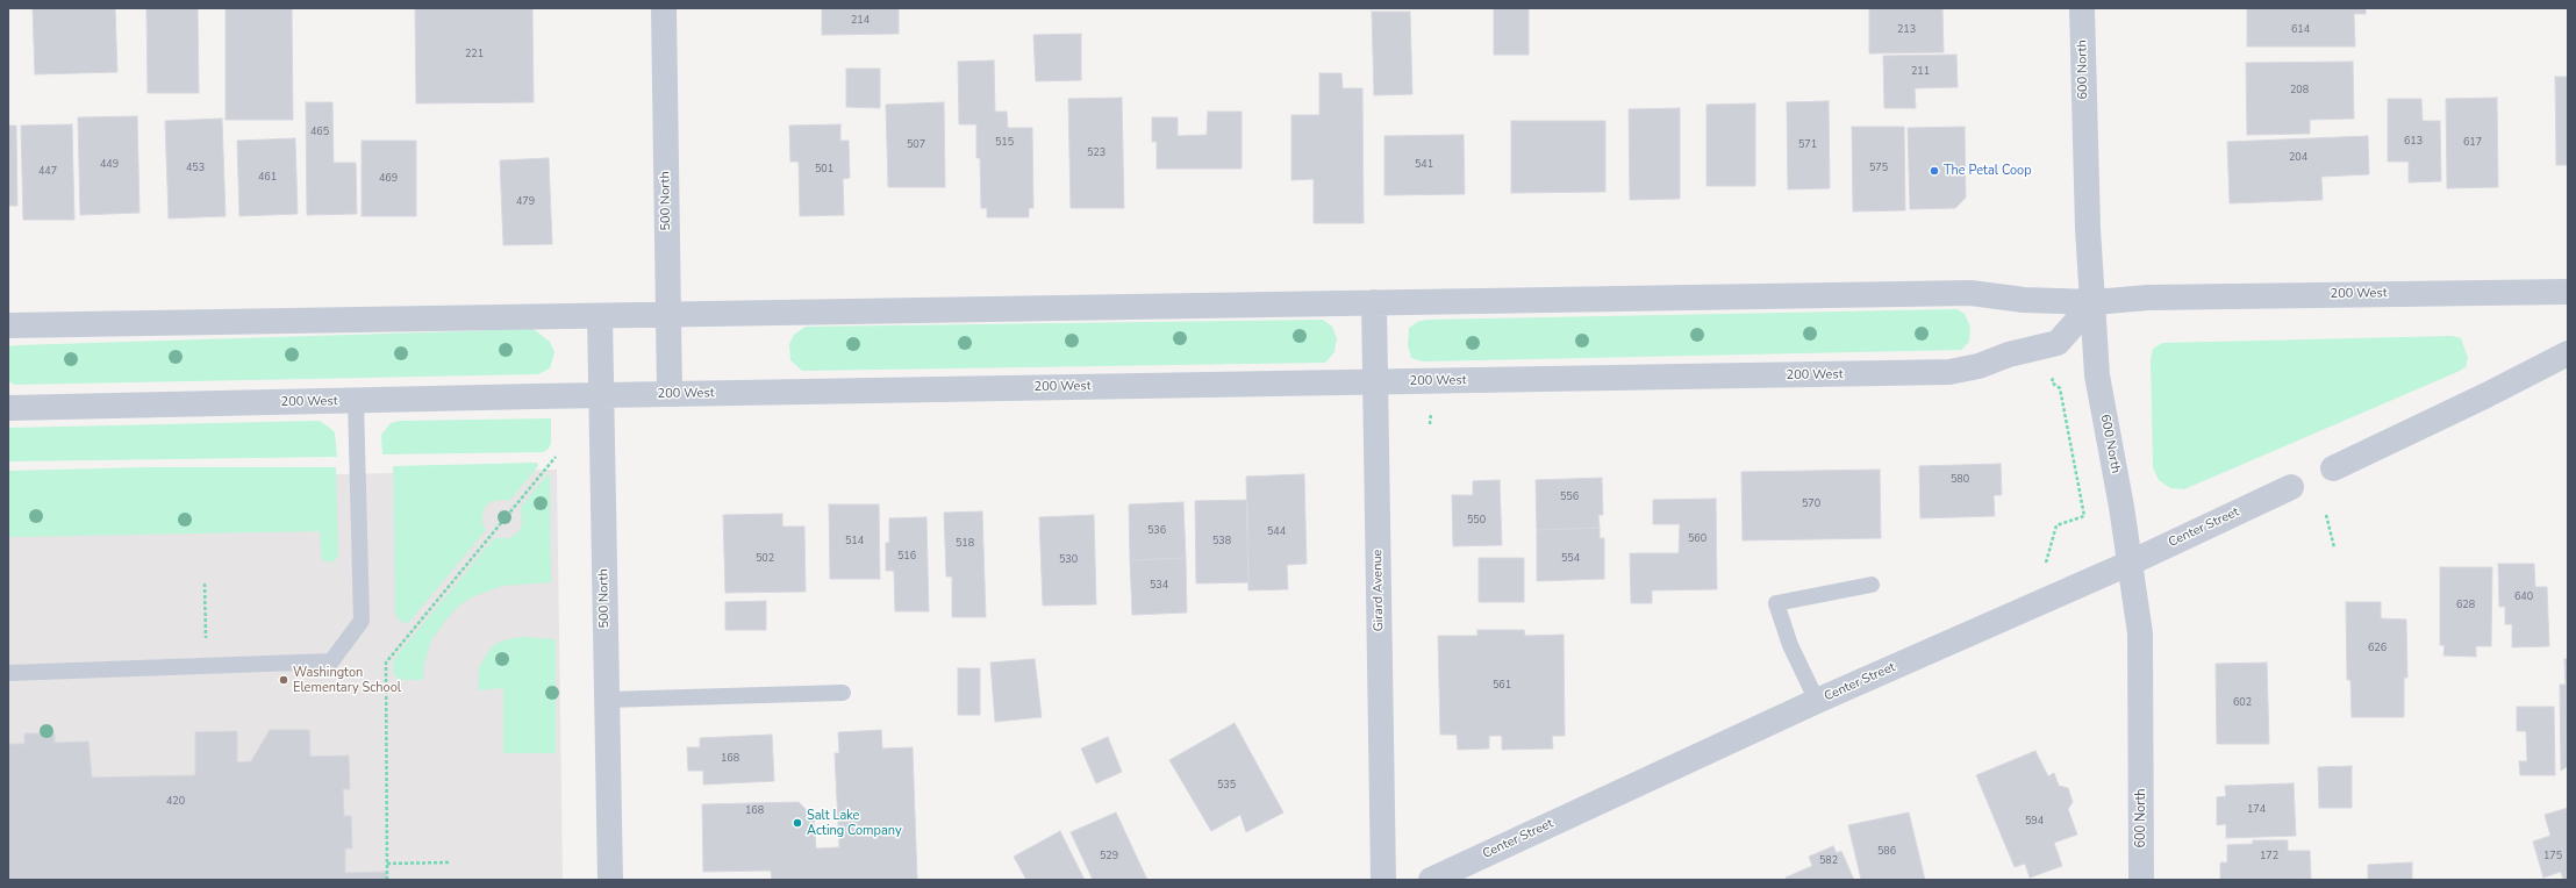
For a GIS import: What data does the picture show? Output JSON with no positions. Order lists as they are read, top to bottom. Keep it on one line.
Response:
{"streets":{"street":["600 North","500 North","200 West","Center Street","Girard Avenue"]},"crossings":[["600 North","200 West"],["600 North","Center Street"],["500 North","200 West"],["200 West","Girard Avenue"]],"places":["The Petal Coop","Washington Elementary School","Salt Lake Acting Company"],"house_numbers":["214","213","614","221","211","208","465","613","515","617","507","571","523","204","449","541","453","575","501","447","461","469","479","580","556","570","550","536","544","560","514","538","518","516","502","554","530","534","640","628","626","561","602","168","535","420","174","168","594","586","529","172","175","582"]}
